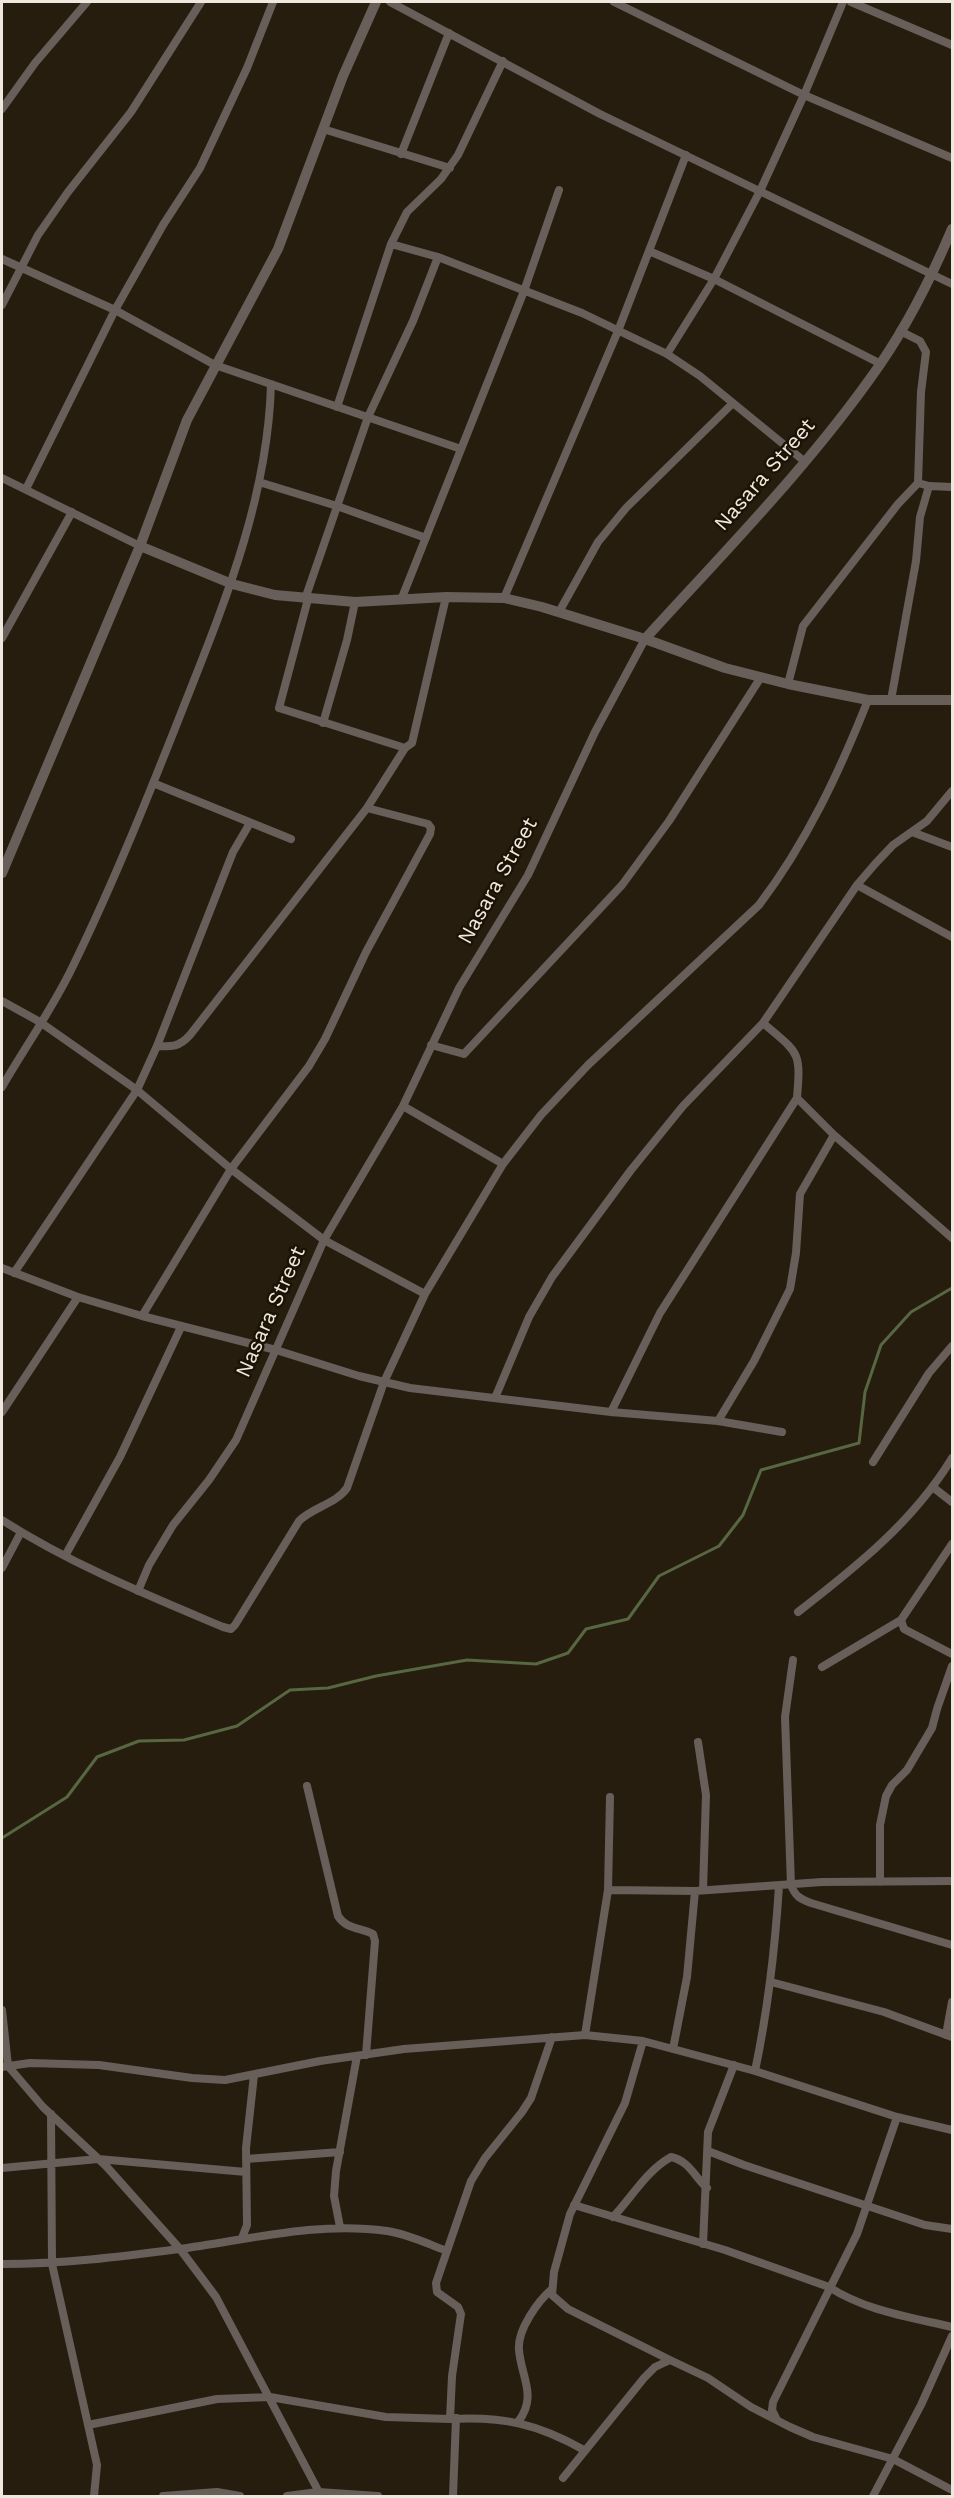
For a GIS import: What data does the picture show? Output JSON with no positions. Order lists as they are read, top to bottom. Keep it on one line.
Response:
{"streets":{"street":["Nasara Street"]}}
